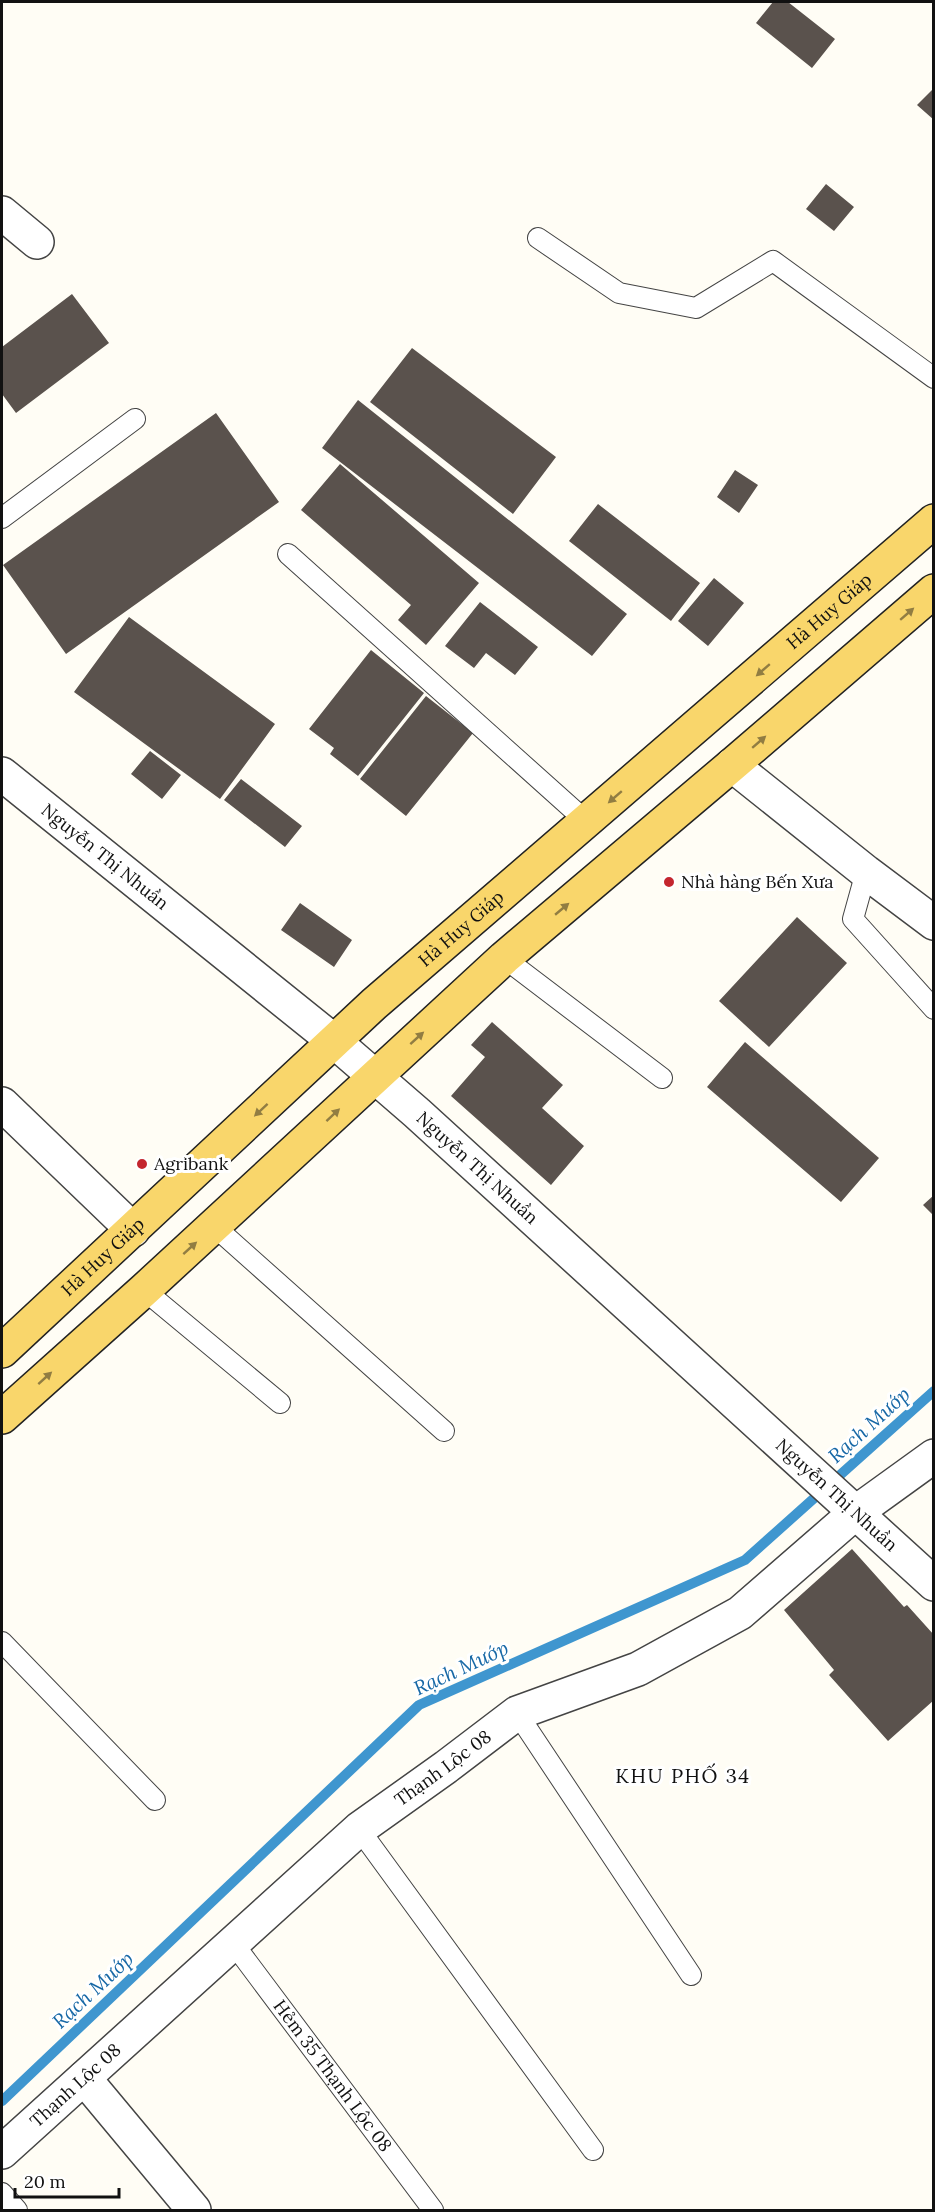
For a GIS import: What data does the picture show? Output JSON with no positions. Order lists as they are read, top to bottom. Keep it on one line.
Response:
{"streets":{"main road":["Hà Huy Giáp"],"street":["Nguyễn Thị Nhuần","Thạnh Lộc 08"],"lane":["Hẻm 35 Thạnh Lộc 08"]},"crossings":[["Hà Huy Giáp","Nguyễn Thị Nhuần"],["Nguyễn Thị Nhuần","Thạnh Lộc 08"],["Thạnh Lộc 08","Hẻm 35 Thạnh Lộc 08"]],"districts":["KHU PHỐ 34"],"water":["Rạch Mướp"],"places":["Nhà hàng Bến Xưa","Agribank"],"scale_bar":"20 m"}
